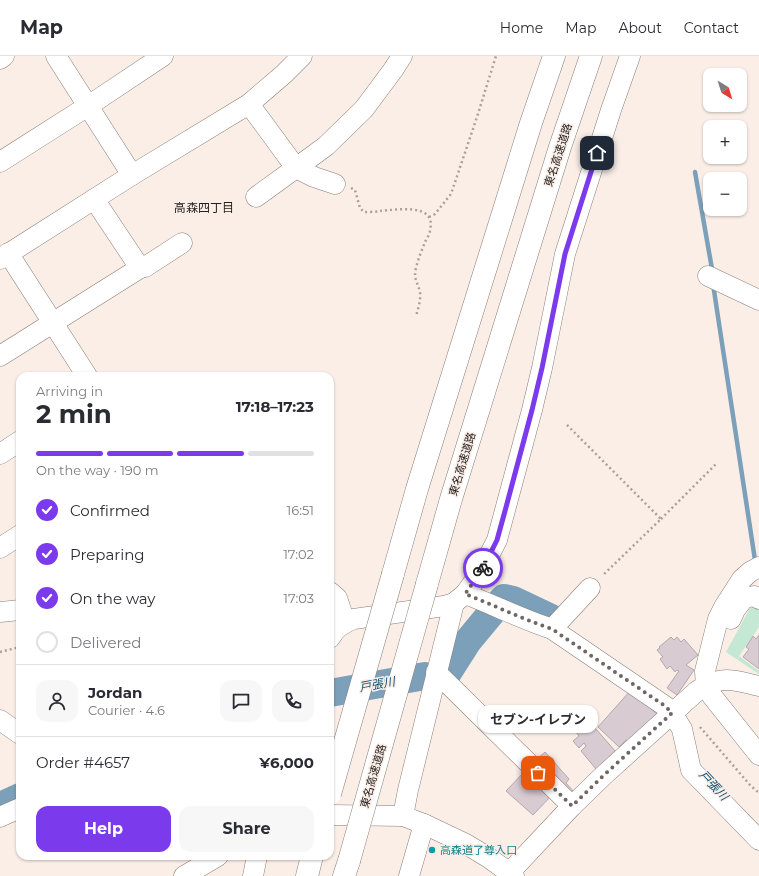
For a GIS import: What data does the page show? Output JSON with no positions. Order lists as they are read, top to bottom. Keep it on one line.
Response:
{"streets":{"highway":["東名高速道路"]},"districts":["高森四丁目"],"water":["戸張川"],"places":["セブン-イレブン","高森道了尊入口"],"north":"bottom right","page":{"header":"Map","nav":["Home","Map","About","Contact"],"map_buttons":["+","−"],"heading":["2 min","Arriving in","17:18–17:23"],"panel":["Jordan","Courier · 4.6","Order #4657","¥6,000"],"bar":"On the way · 190 m","list":[["Confirmed","16:51"],["Preparing","17:02"],["On the way","17:03"],"Delivered"],"bubble":"セブン-イレブン","buttons":["Help","Share"]}}
